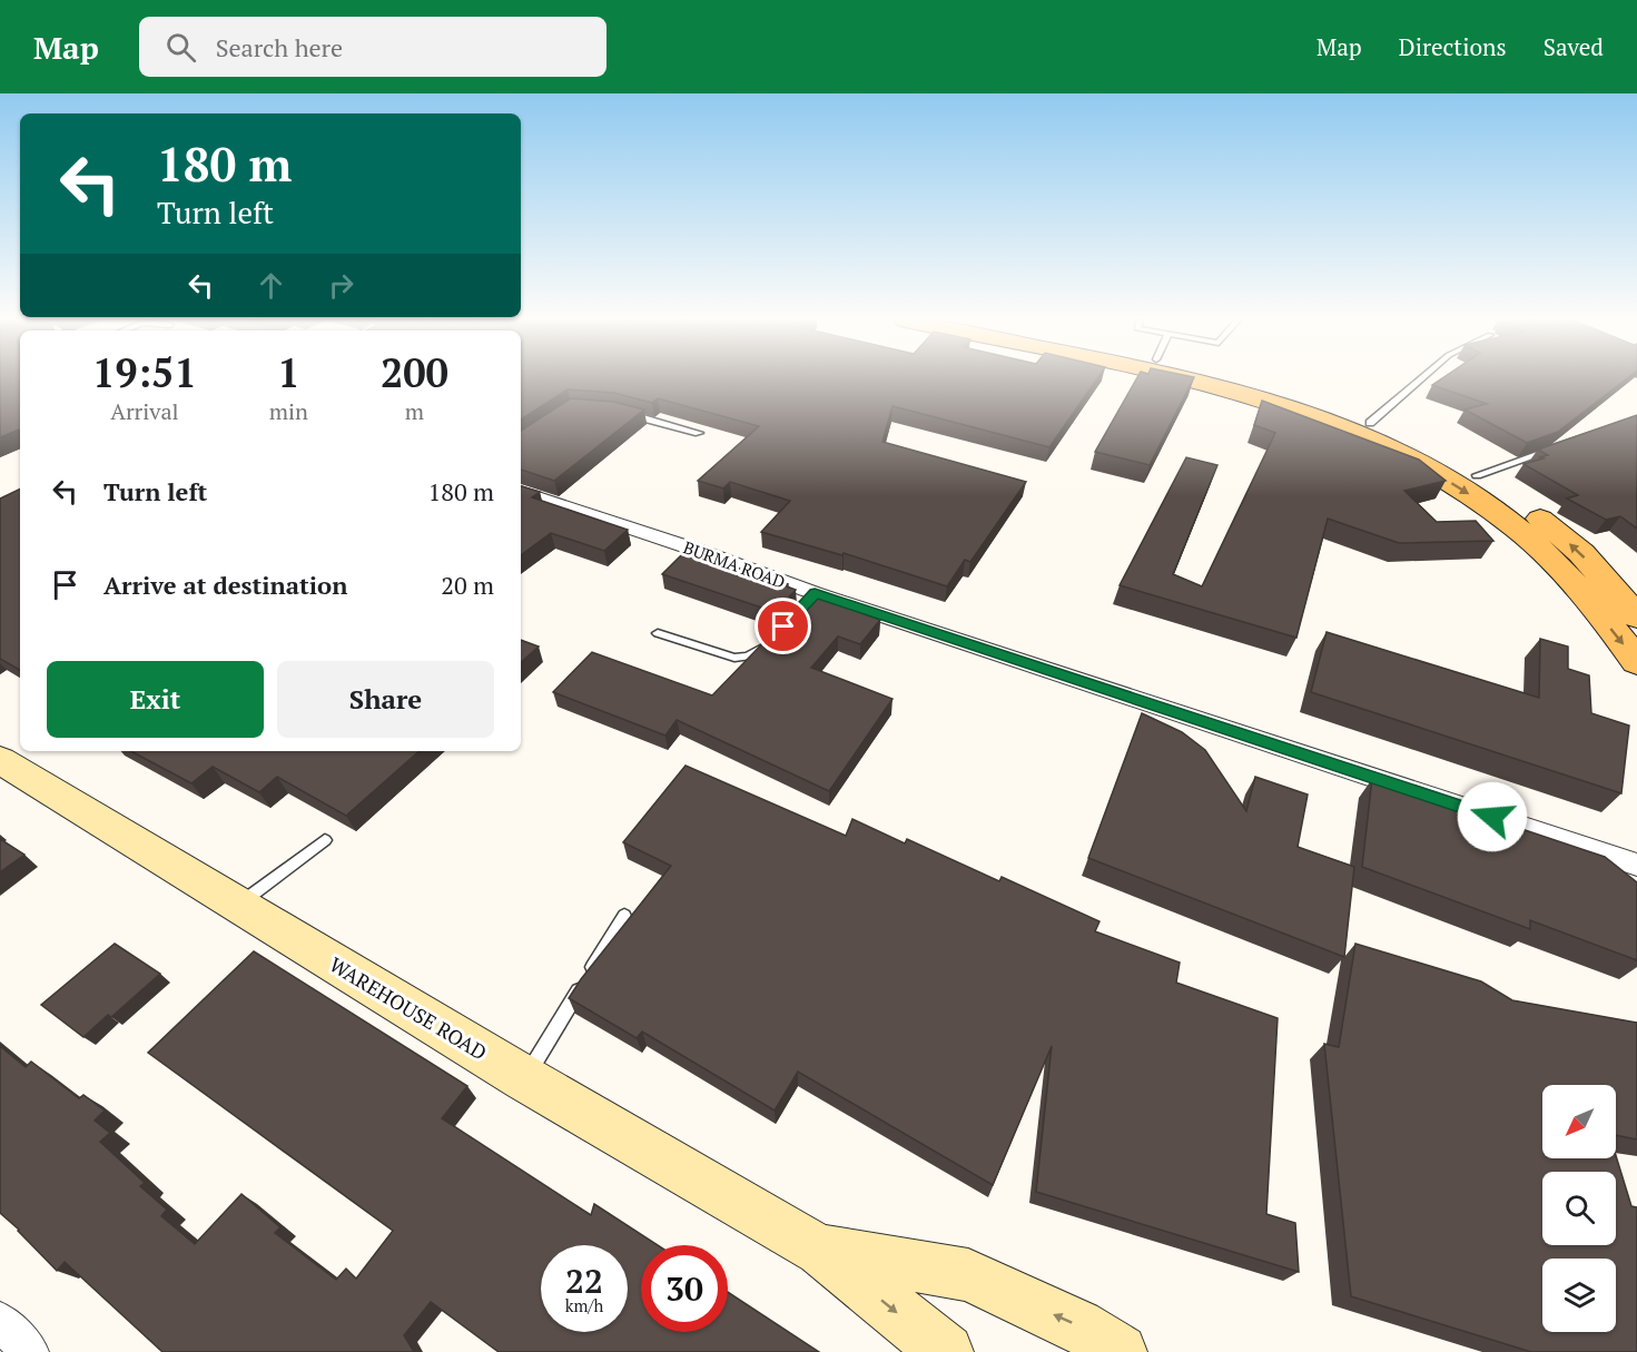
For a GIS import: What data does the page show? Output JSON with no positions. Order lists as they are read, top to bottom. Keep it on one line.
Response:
{"streets":{"main road":["WAREHOUSE ROAD"],"street":["BURMA ROAD"]},"north":"bottom left","page":{"header":"Map","search":"Search here","nav":["Map","Directions","Saved"],"turn":["180 m","Turn left"],"eta":["19:51","Arrival","1","min","200","m"],"list":[{"name":"Turn left","value":"180 m"},{"name":"Arrive at destination","value":"20 m"}],"buttons":["Exit","Share"],"speed":"22 km/h","limit":"30"}}
